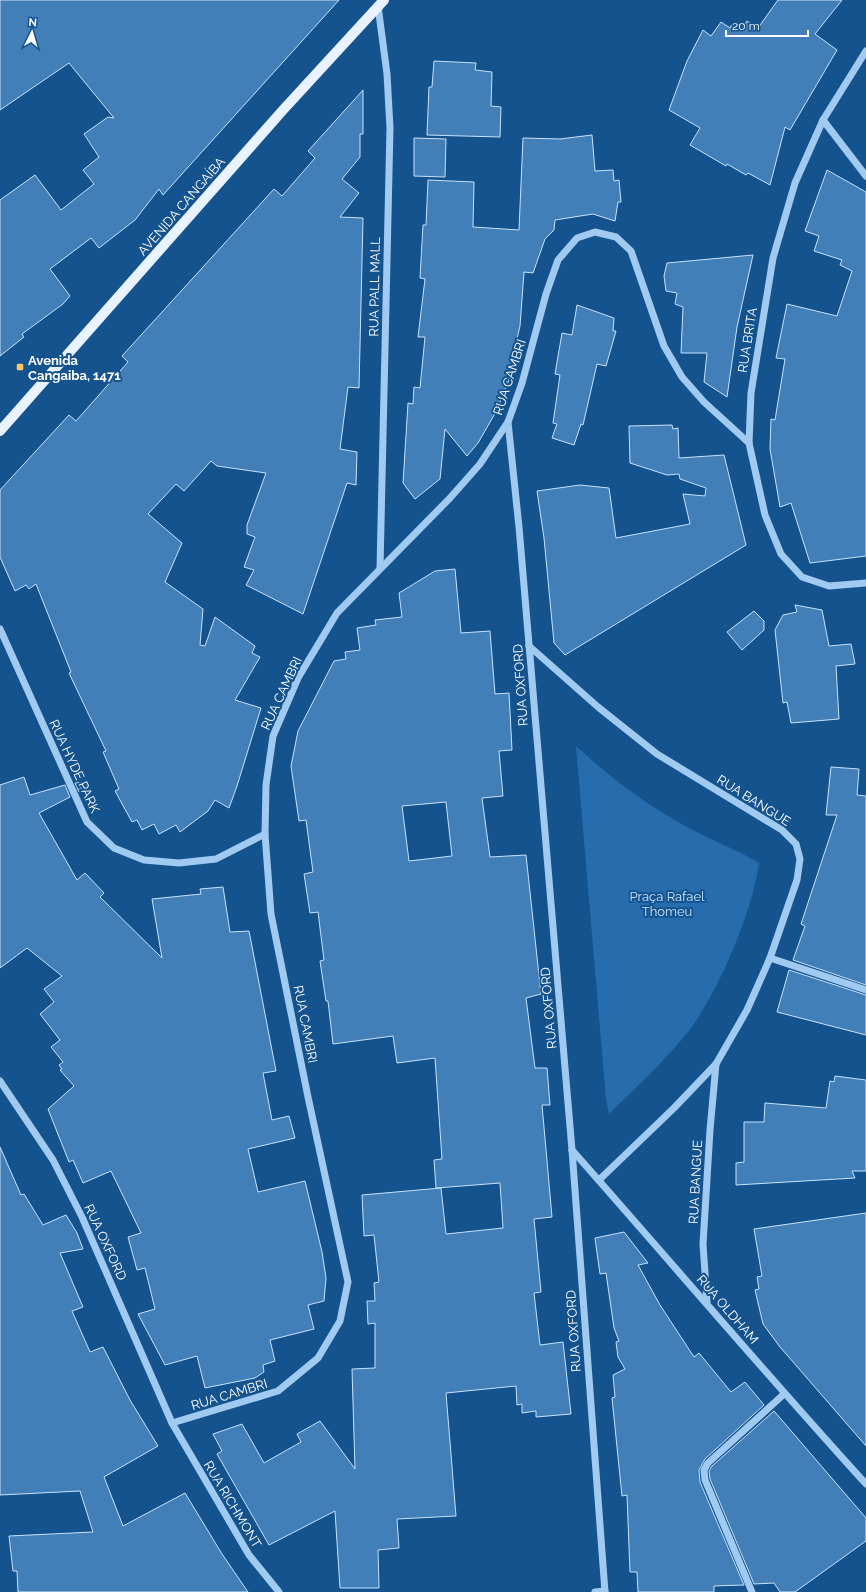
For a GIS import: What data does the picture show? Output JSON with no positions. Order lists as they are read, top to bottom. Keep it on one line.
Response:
{"streets":{"main road":["AVENIDA CANGAÍBA"],"street":["RUA PALL MALL","RUA BRITA","RUA CAMBRI","RUA OXFORD","RUA HYDE PARK","RUA BANGUE","RUA OLDHAM","RUA RICHMONT"]},"crossings":[["AVENIDA CANGAÍBA","RUA PALL MALL"],["RUA PALL MALL","RUA CAMBRI"],["RUA BRITA","RUA CAMBRI"],["RUA CAMBRI","RUA OXFORD"],["RUA CAMBRI","RUA HYDE PARK"],["RUA CAMBRI","RUA RICHMONT"],["RUA OXFORD","RUA BANGUE"],["RUA OXFORD","RUA OLDHAM"],["RUA OXFORD","RUA RICHMONT"],["RUA BANGUE","RUA OLDHAM"]],"parks":["Praça Rafael Thomeu"],"places":{"transit":["Avenida Cangaiba, 1471"]},"scale_bar":"20 m","north":"top"}
